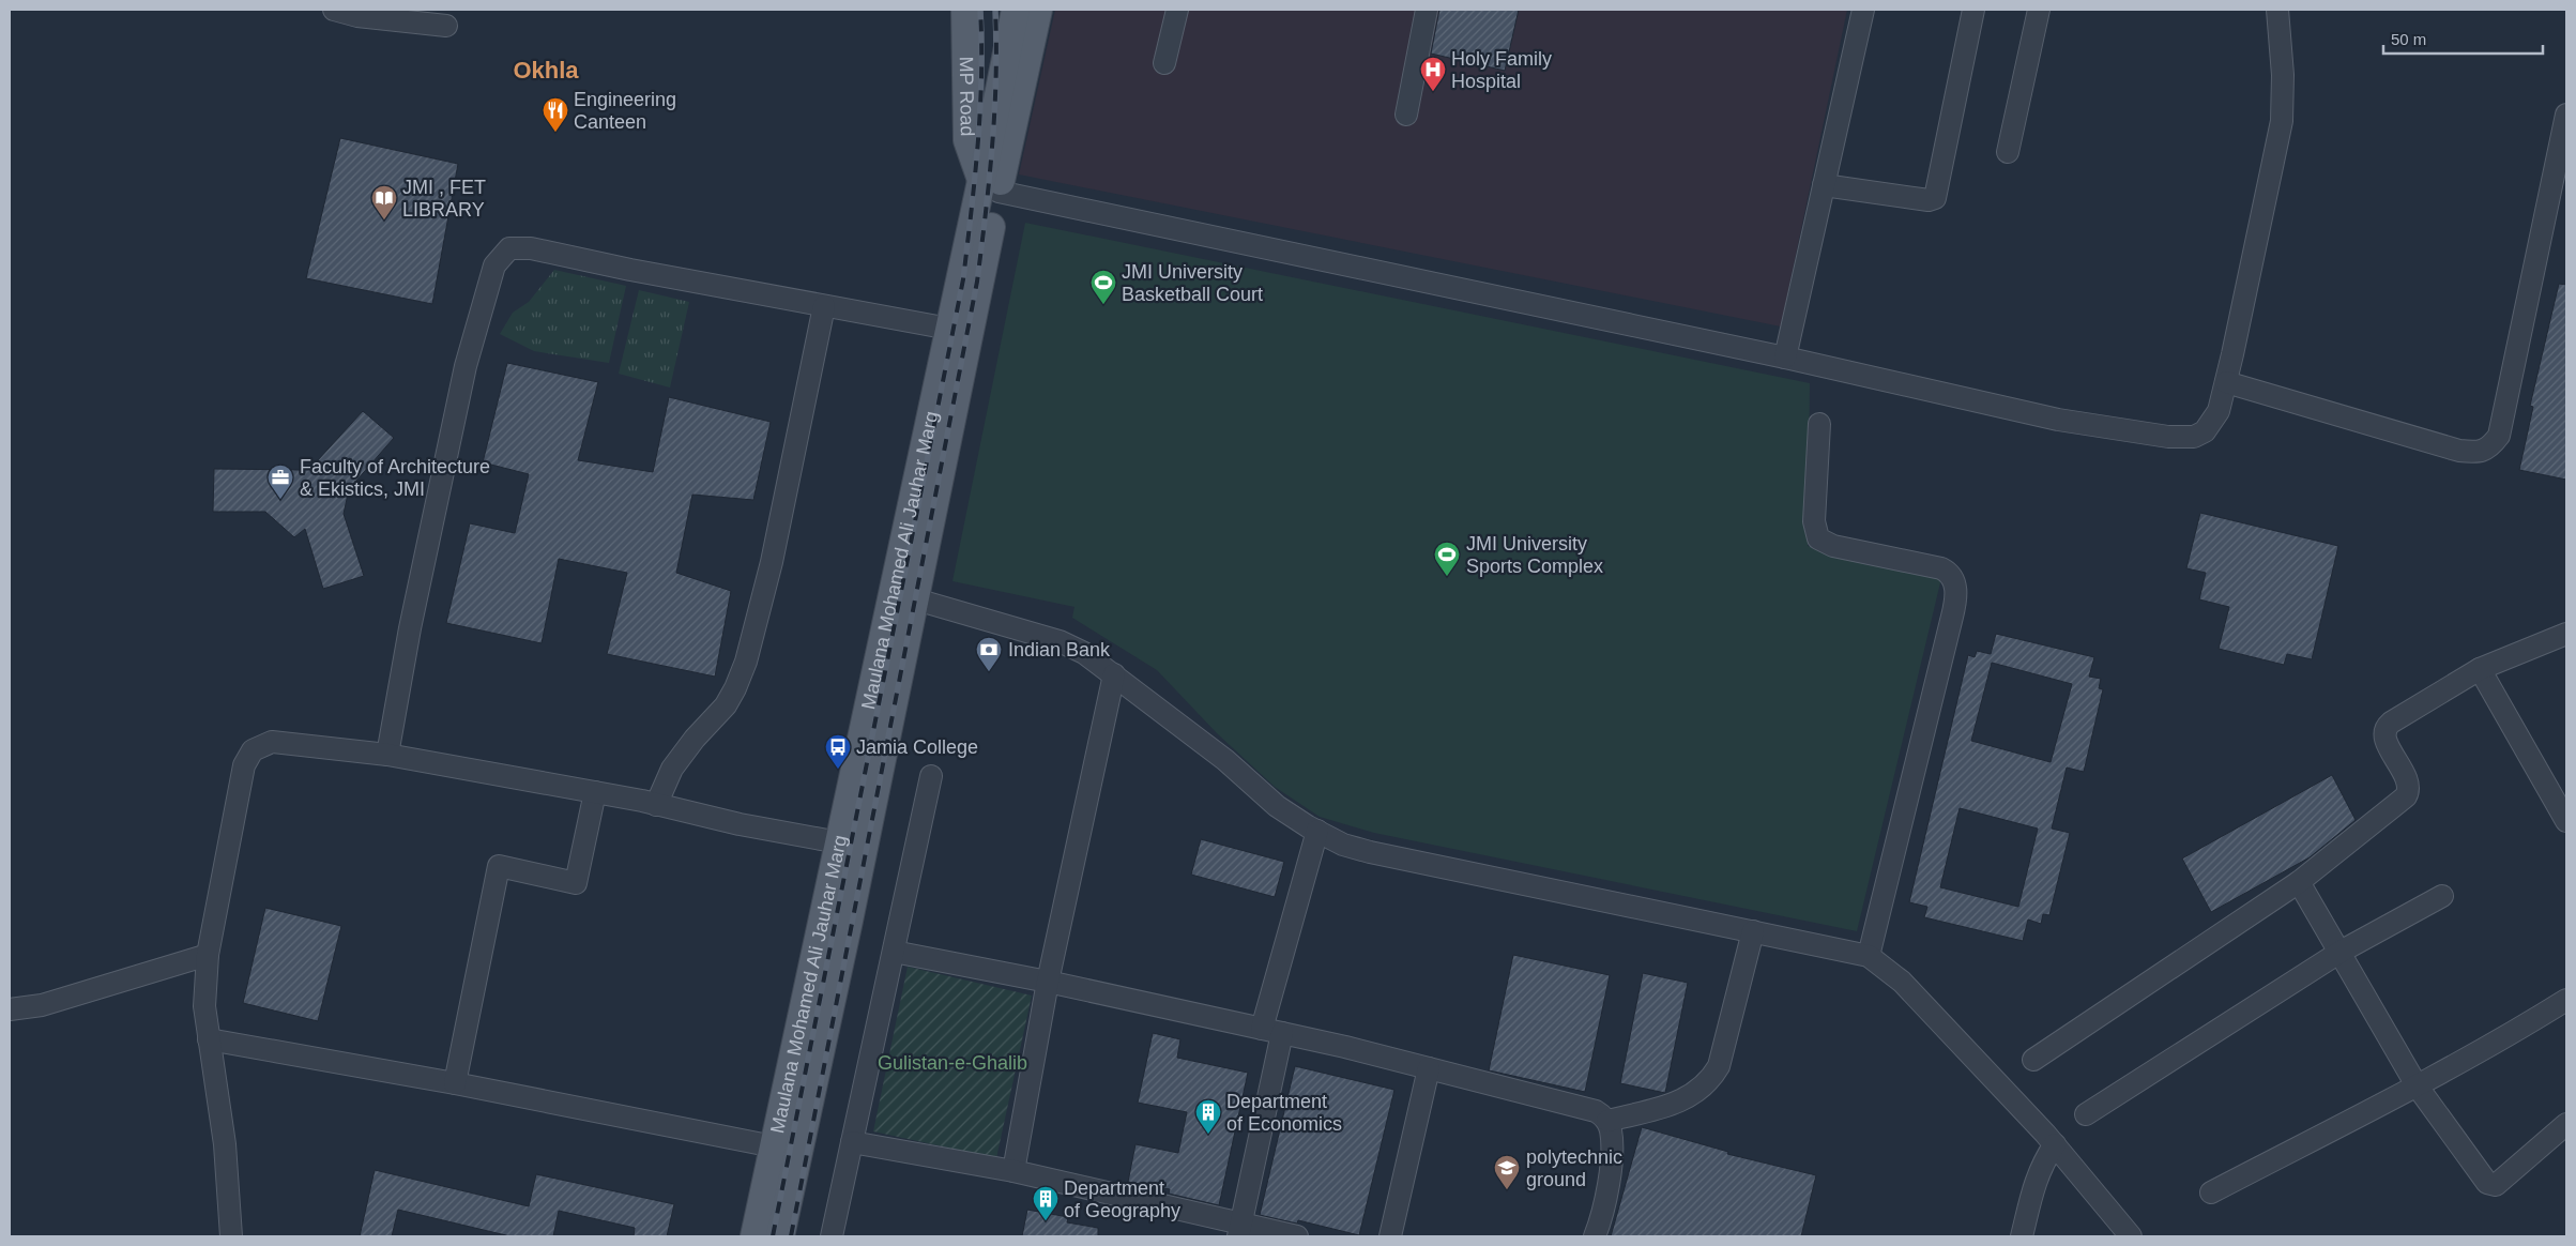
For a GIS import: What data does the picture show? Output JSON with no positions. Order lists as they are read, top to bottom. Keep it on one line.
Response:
{"streets":{"main road":["MP Road","Maulana Mohamed Ali Jauhar Marg"]},"crossings":[["MP Road","Maulana Mohamed Ali Jauhar Marg"]],"districts":["Okhla"],"parks":["Gulistan-e-Ghalib"],"places":{"hospital":["Holy Family Hospital"],"restaurant":["Engineering Canteen"],"library":["JMI , FET LIBRARY"],"sports":["JMI University Basketball Court","JMI University Sports Complex"],"office":["Faculty of Architecture & Ekistics, JMI"],"bank":["Indian Bank"],"bus stop":["Jamia College"],"building":["Department of Economics","Department of Geography"],"school or university":["polytechnic ground"]},"scale_bar":"50 m"}
